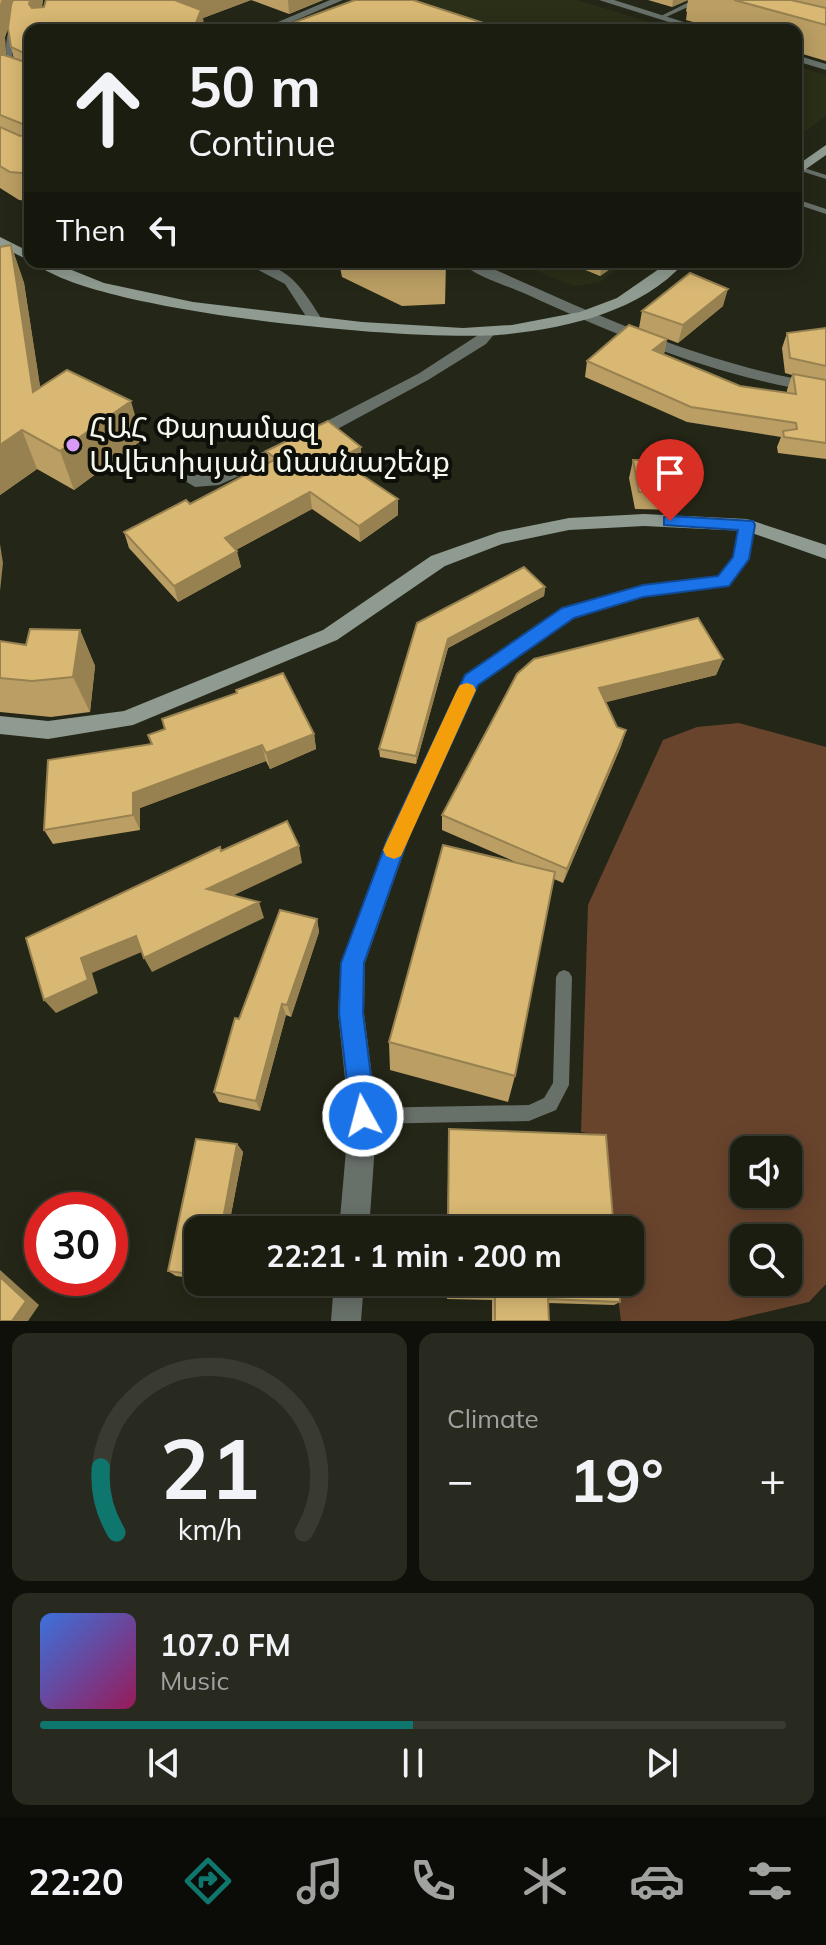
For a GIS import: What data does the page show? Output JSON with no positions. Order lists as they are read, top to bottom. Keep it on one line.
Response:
{"places":["ՀԱՀ Փարամազ Ավետիսյան մասնաշենք"],"page":{"turn":["50 m","Continue"],"then":"Then","limit":"30","trip":"22:21 · 1 min · 200 m","tile":"Climate","heat":["−","19°","+"],"song":["107.0 FM","Music"],"tabs":"22:20","gauge":["21","km/h"]}}
